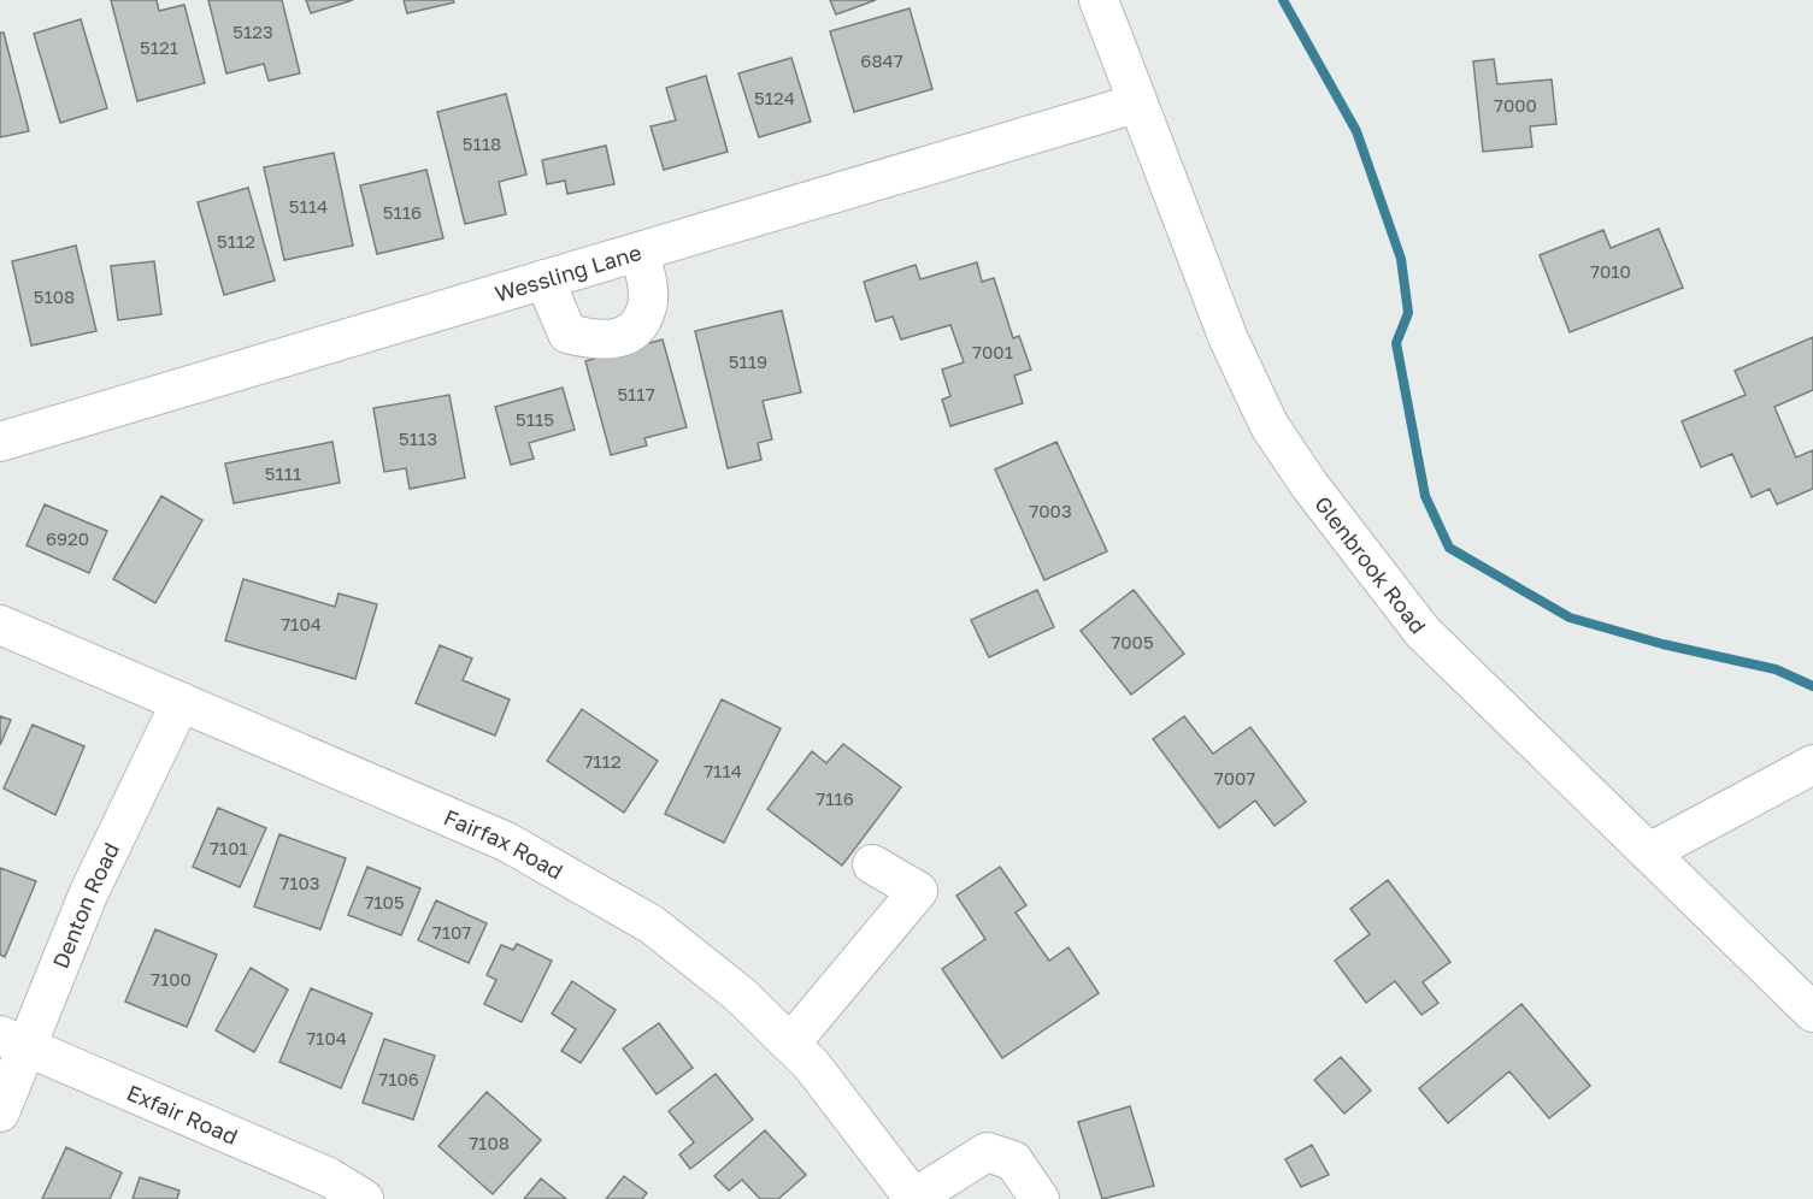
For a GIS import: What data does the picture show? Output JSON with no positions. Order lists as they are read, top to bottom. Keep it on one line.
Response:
{"streets":{"street":["Wessling Lane","Glenbrook Road","Fairfax Road","Denton Road","Exfair Road"]},"crossings":[["Wessling Lane","Glenbrook Road"],["Fairfax Road","Denton Road"],["Denton Road","Exfair Road"]],"house_numbers":["5123","5121","6847","5124","7000","5118","5114","5116","5112","7010","5108","7001","5119","5117","5115","5113","5111","7003","6920","7104","7005","7112","7114","7007","7116","7101","7103","7105","7107","7100","7104","7106","7108"]}
